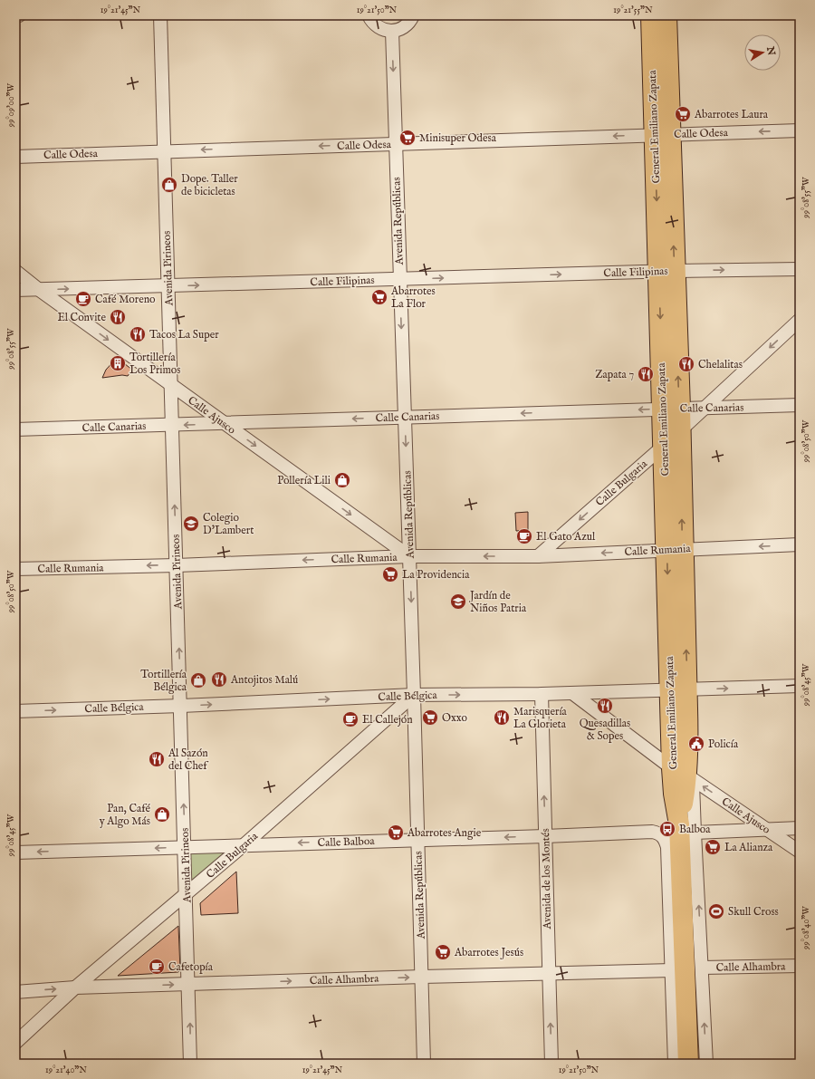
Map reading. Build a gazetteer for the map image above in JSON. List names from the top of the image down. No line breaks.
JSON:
{"streets":{"main road":["General Emiliano Zapata"],"street":["Calle Odesa","Avenida Repúblicas","Avenida Pirineos","Calle Filipinas","Calle Canarias","Calle Ajusco","Calle Bulgaria","Calle Rumania","Calle Bélgica","Calle Balboa","Avenida de los Montés","Calle Alhambra"]},"crossings":[["General Emiliano Zapata","Calle Odesa"],["General Emiliano Zapata","Calle Filipinas"],["General Emiliano Zapata","Calle Canarias"],["General Emiliano Zapata","Calle Ajusco"],["General Emiliano Zapata","Calle Bulgaria"],["General Emiliano Zapata","Calle Rumania"],["General Emiliano Zapata","Calle Bélgica"],["General Emiliano Zapata","Calle Alhambra"],["Calle Odesa","Avenida Repúblicas"],["Calle Odesa","Avenida Pirineos"],["Avenida Repúblicas","Calle Filipinas"],["Avenida Repúblicas","Calle Canarias"],["Avenida Repúblicas","Calle Ajusco"],["Avenida Repúblicas","Calle Bulgaria"],["Avenida Repúblicas","Calle Rumania"],["Avenida Repúblicas","Calle Bélgica"],["Avenida Repúblicas","Calle Balboa"],["Avenida Repúblicas","Calle Alhambra"],["Avenida Pirineos","Calle Filipinas"],["Avenida Pirineos","Calle Canarias"],["Avenida Pirineos","Calle Ajusco"],["Avenida Pirineos","Calle Bulgaria"],["Avenida Pirineos","Calle Rumania"],["Avenida Pirineos","Calle Bélgica"],["Avenida Pirineos","Calle Balboa"],["Avenida Pirineos","Calle Alhambra"],["Calle Filipinas","Calle Ajusco"],["Calle Canarias","Calle Ajusco"],["Calle Canarias","Calle Bulgaria"],["Calle Ajusco","Calle Rumania"],["Calle Bulgaria","Calle Rumania"],["Calle Bulgaria","Calle Bélgica"],["Calle Bulgaria","Calle Balboa"],["Calle Bulgaria","Calle Alhambra"],["Calle Bélgica","Avenida de los Montés"],["Calle Balboa","Avenida de los Montés"],["Calle Balboa","Calle Alhambra"],["Avenida de los Montés","Calle Alhambra"]],"one_way":["Calle Odesa","Avenida Repúblicas","Avenida Pirineos","Calle Filipinas","Calle Canarias","Calle Rumania","Calle Bélgica","Calle Balboa","Avenida de los Montés","Calle Alhambra"],"places":{"supermarket":["Abarrotes Laura","Minisuper Odesa","Abarrotes La Flor","La Providencia","Oxxo","Abarrotes Angie","La Alianza","Abarrotes Jesús"],"shop":["Dope. Taller de bicicletas","Pollería Lili","Tortillería Bélgica","Pan, Café y Algo Más"],"cafe":["Café Moreno","El Gato Azul","El Callejón","Cafetopía"],"restaurant":["El Convite","Tacos La Super","Chelalitas","Zapata 7","Antojitos Malú","Quesadillas & Sopes","Marisquería La Glorieta","Al Sazón del Chef"],"building":["Tortillería Los Primos"],"school or university":["Colegio D'Lambert","Jardín de Niños Patria"],"public building":["Policía"],"bus stop":["Balboa"],"sports":["Skull Cross"]},"north":"right","coordinates":["19°21'45\"N","19°21'50\"N","19°21'55\"N","99°09'00\"W","99°08'55\"W","99°08'50\"W","99°08'45\"W","99°08'40\"W","19°21'40\"N"]}
